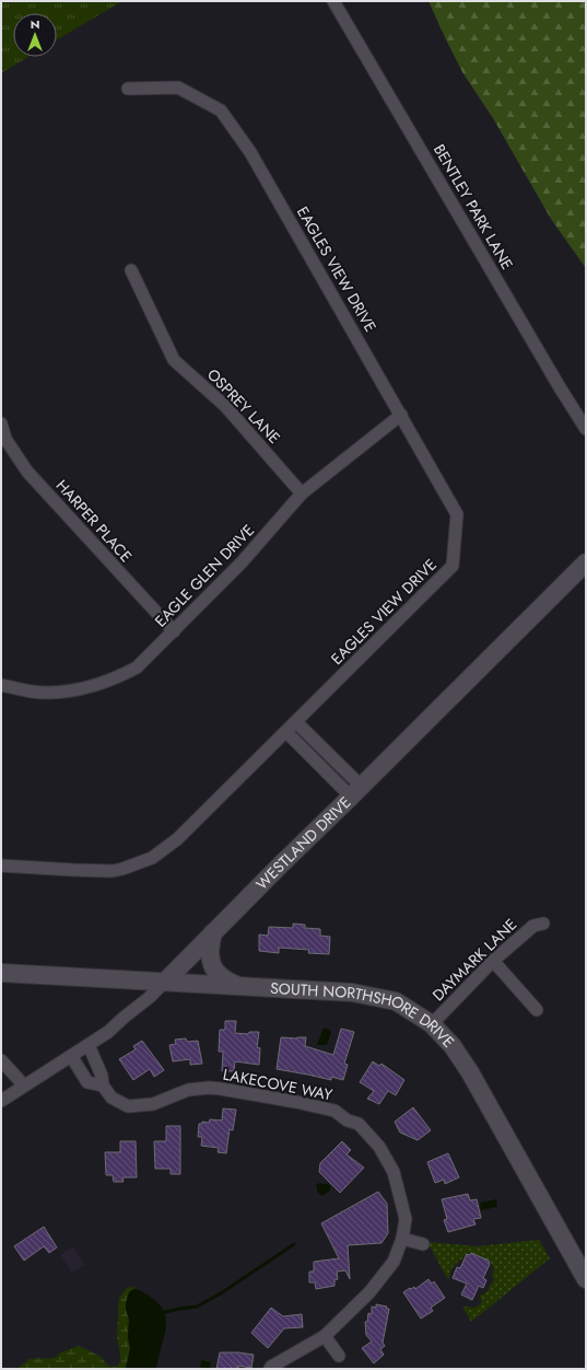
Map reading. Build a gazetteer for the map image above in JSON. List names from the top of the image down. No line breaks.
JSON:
{"streets":{"main road":["WESTLAND DRIVE","SOUTH NORTHSHORE DRIVE"],"street":["BENTLEY PARK LANE","EAGLES VIEW DRIVE","OSPREY LANE","HARPER PLACE","EAGLE GLEN DRIVE","DAYMARK LANE","LAKECOVE WAY"]},"crossings":[["EAGLES VIEW DRIVE","EAGLE GLEN DRIVE"],["OSPREY LANE","EAGLE GLEN DRIVE"],["HARPER PLACE","EAGLE GLEN DRIVE"],["WESTLAND DRIVE","SOUTH NORTHSHORE DRIVE"],["WESTLAND DRIVE","LAKECOVE WAY"],["DAYMARK LANE","SOUTH NORTHSHORE DRIVE"]],"north":"top"}
